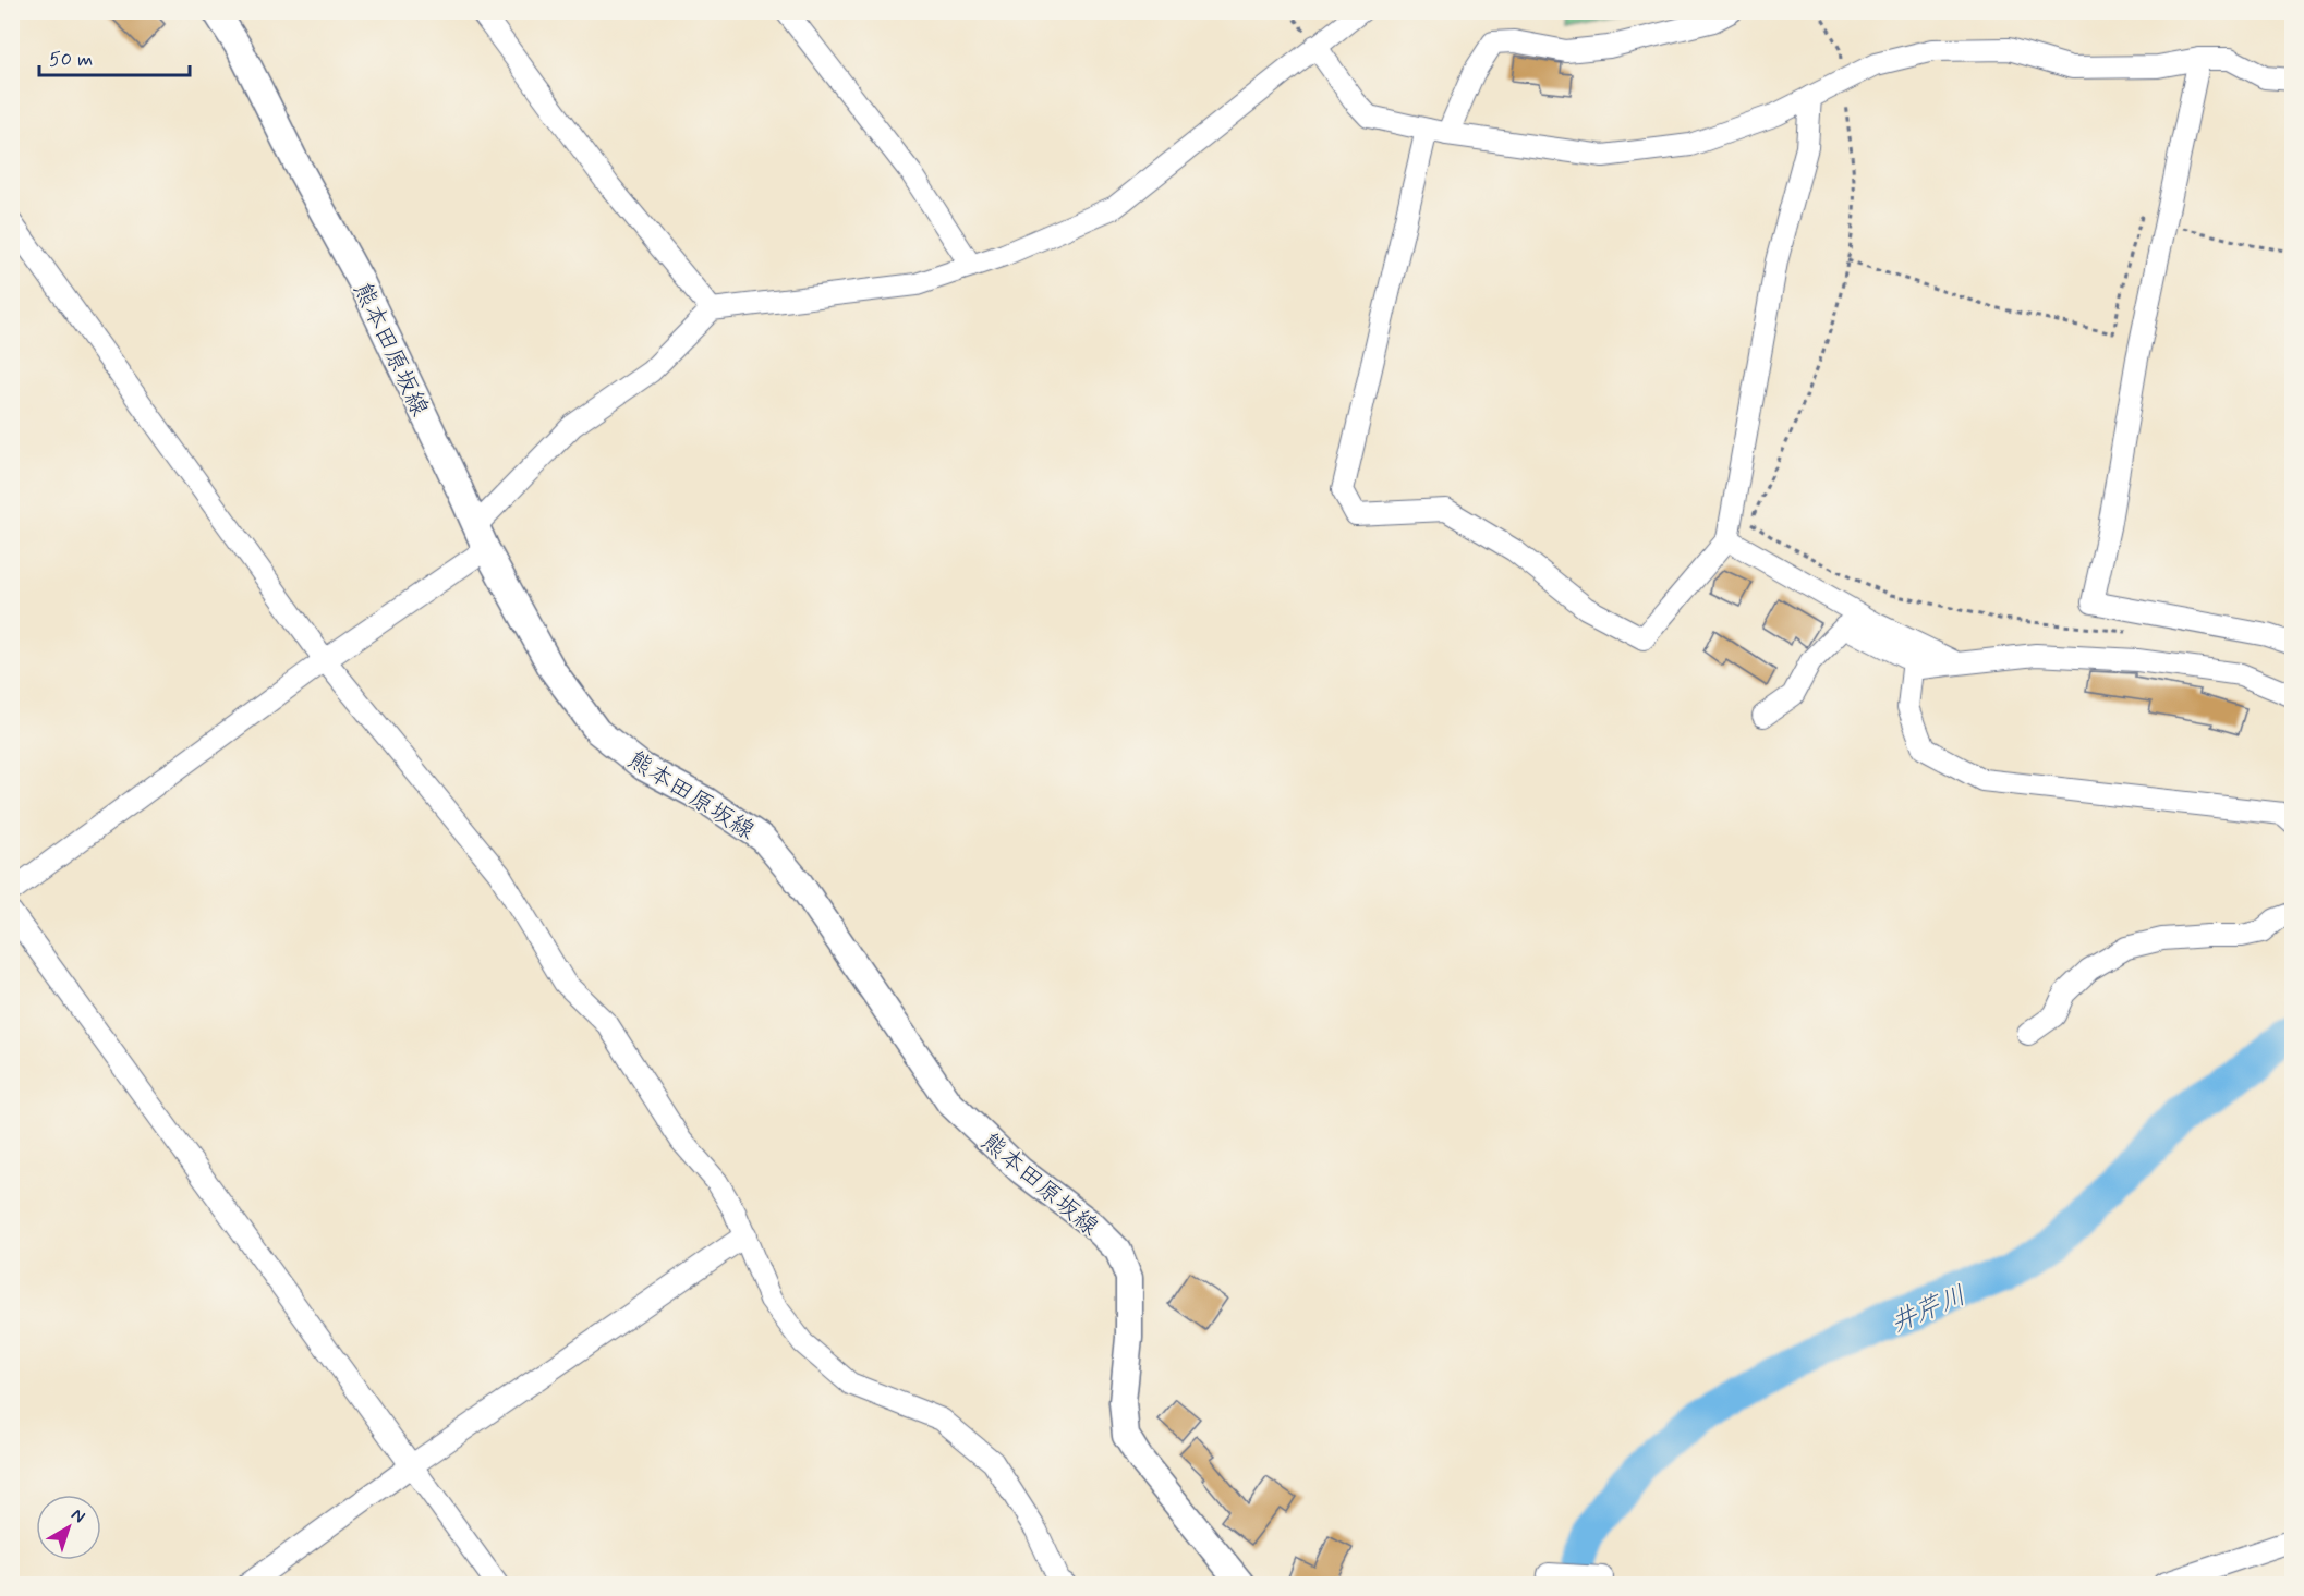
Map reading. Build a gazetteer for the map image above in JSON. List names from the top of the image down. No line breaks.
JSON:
{"streets":{"main road":["熊本田原坂線"]},"water":["井芹川"],"scale_bar":"50 m","north":"top right"}
